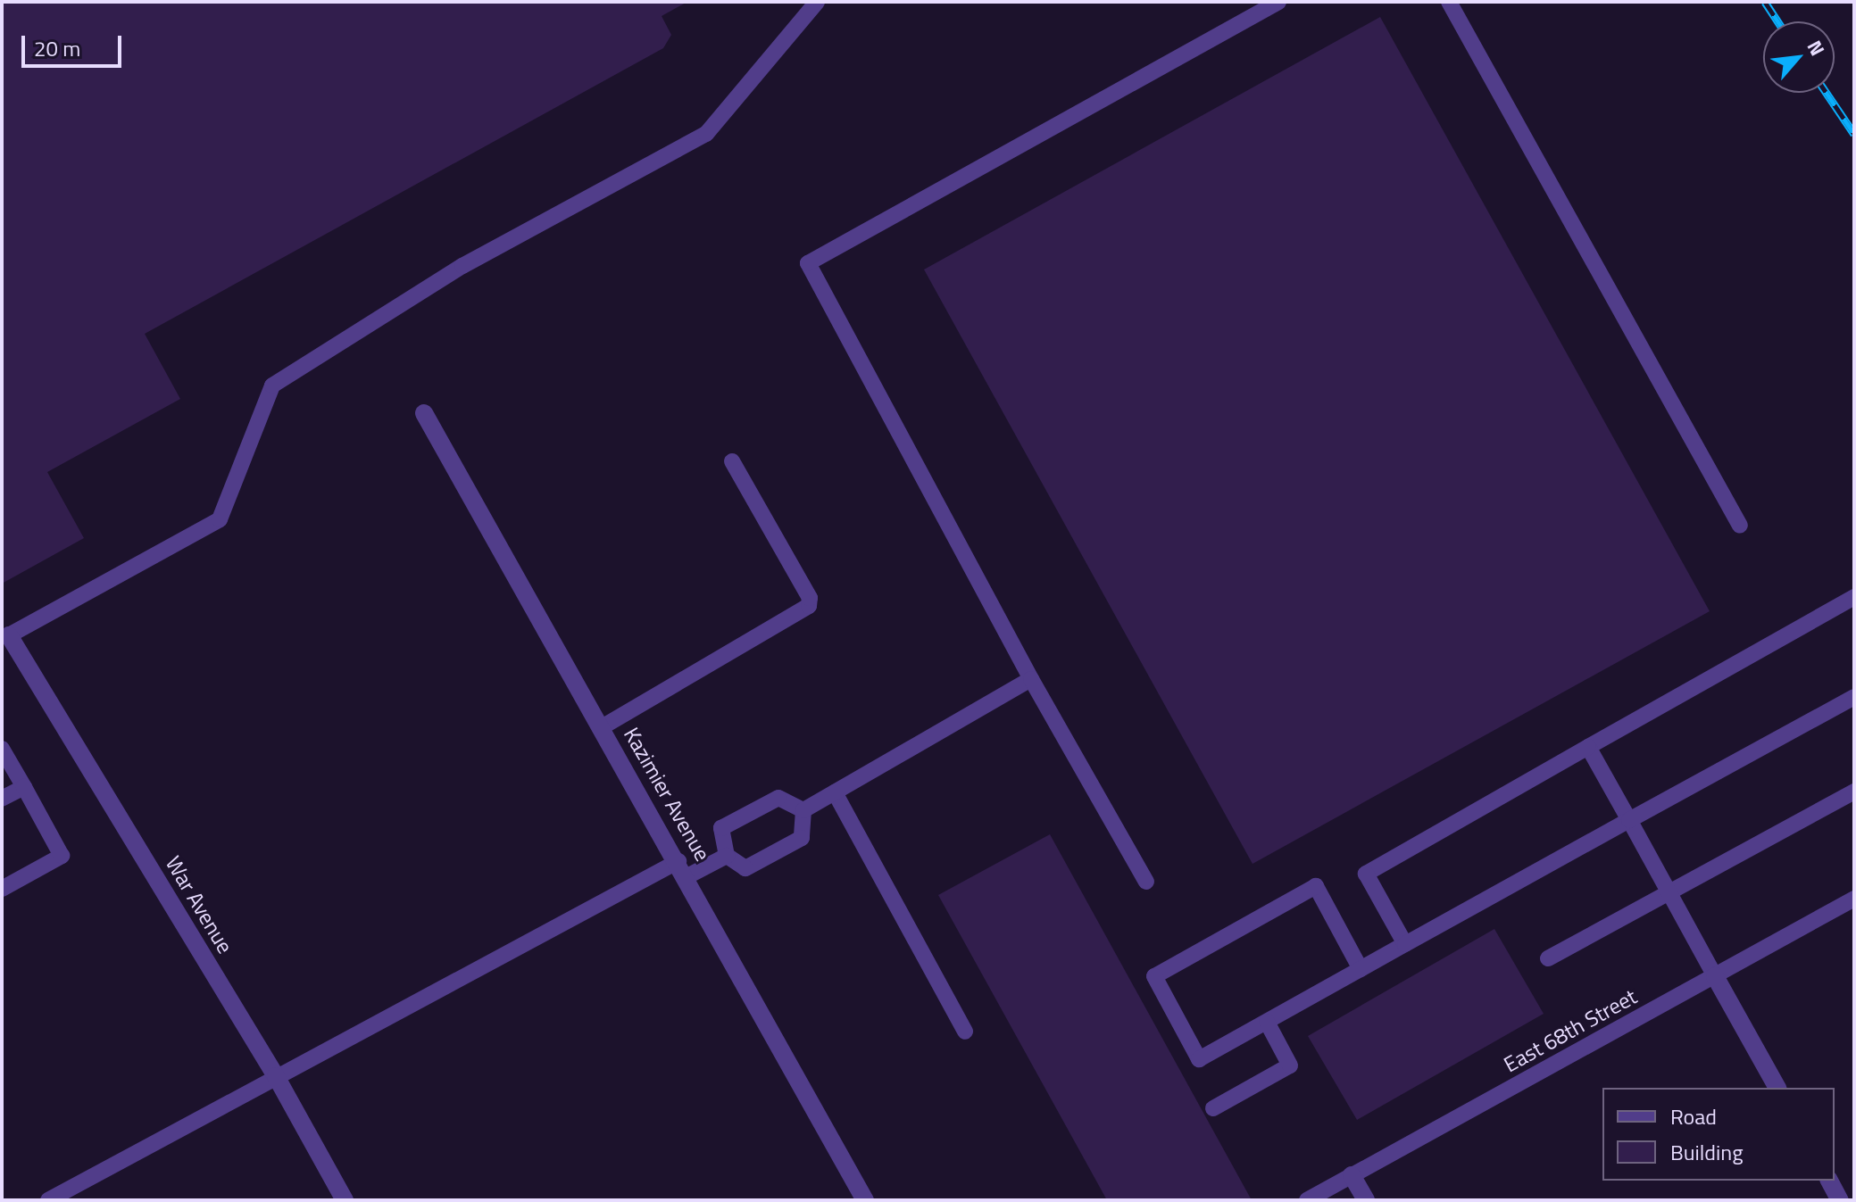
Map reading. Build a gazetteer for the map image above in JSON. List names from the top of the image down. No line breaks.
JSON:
{"streets":{"street":["Kazimier Avenue","War Avenue"],"lane":["East 68th Street"]},"legend":["Road","Building"],"scale_bar":"20 m","north":"top right"}
